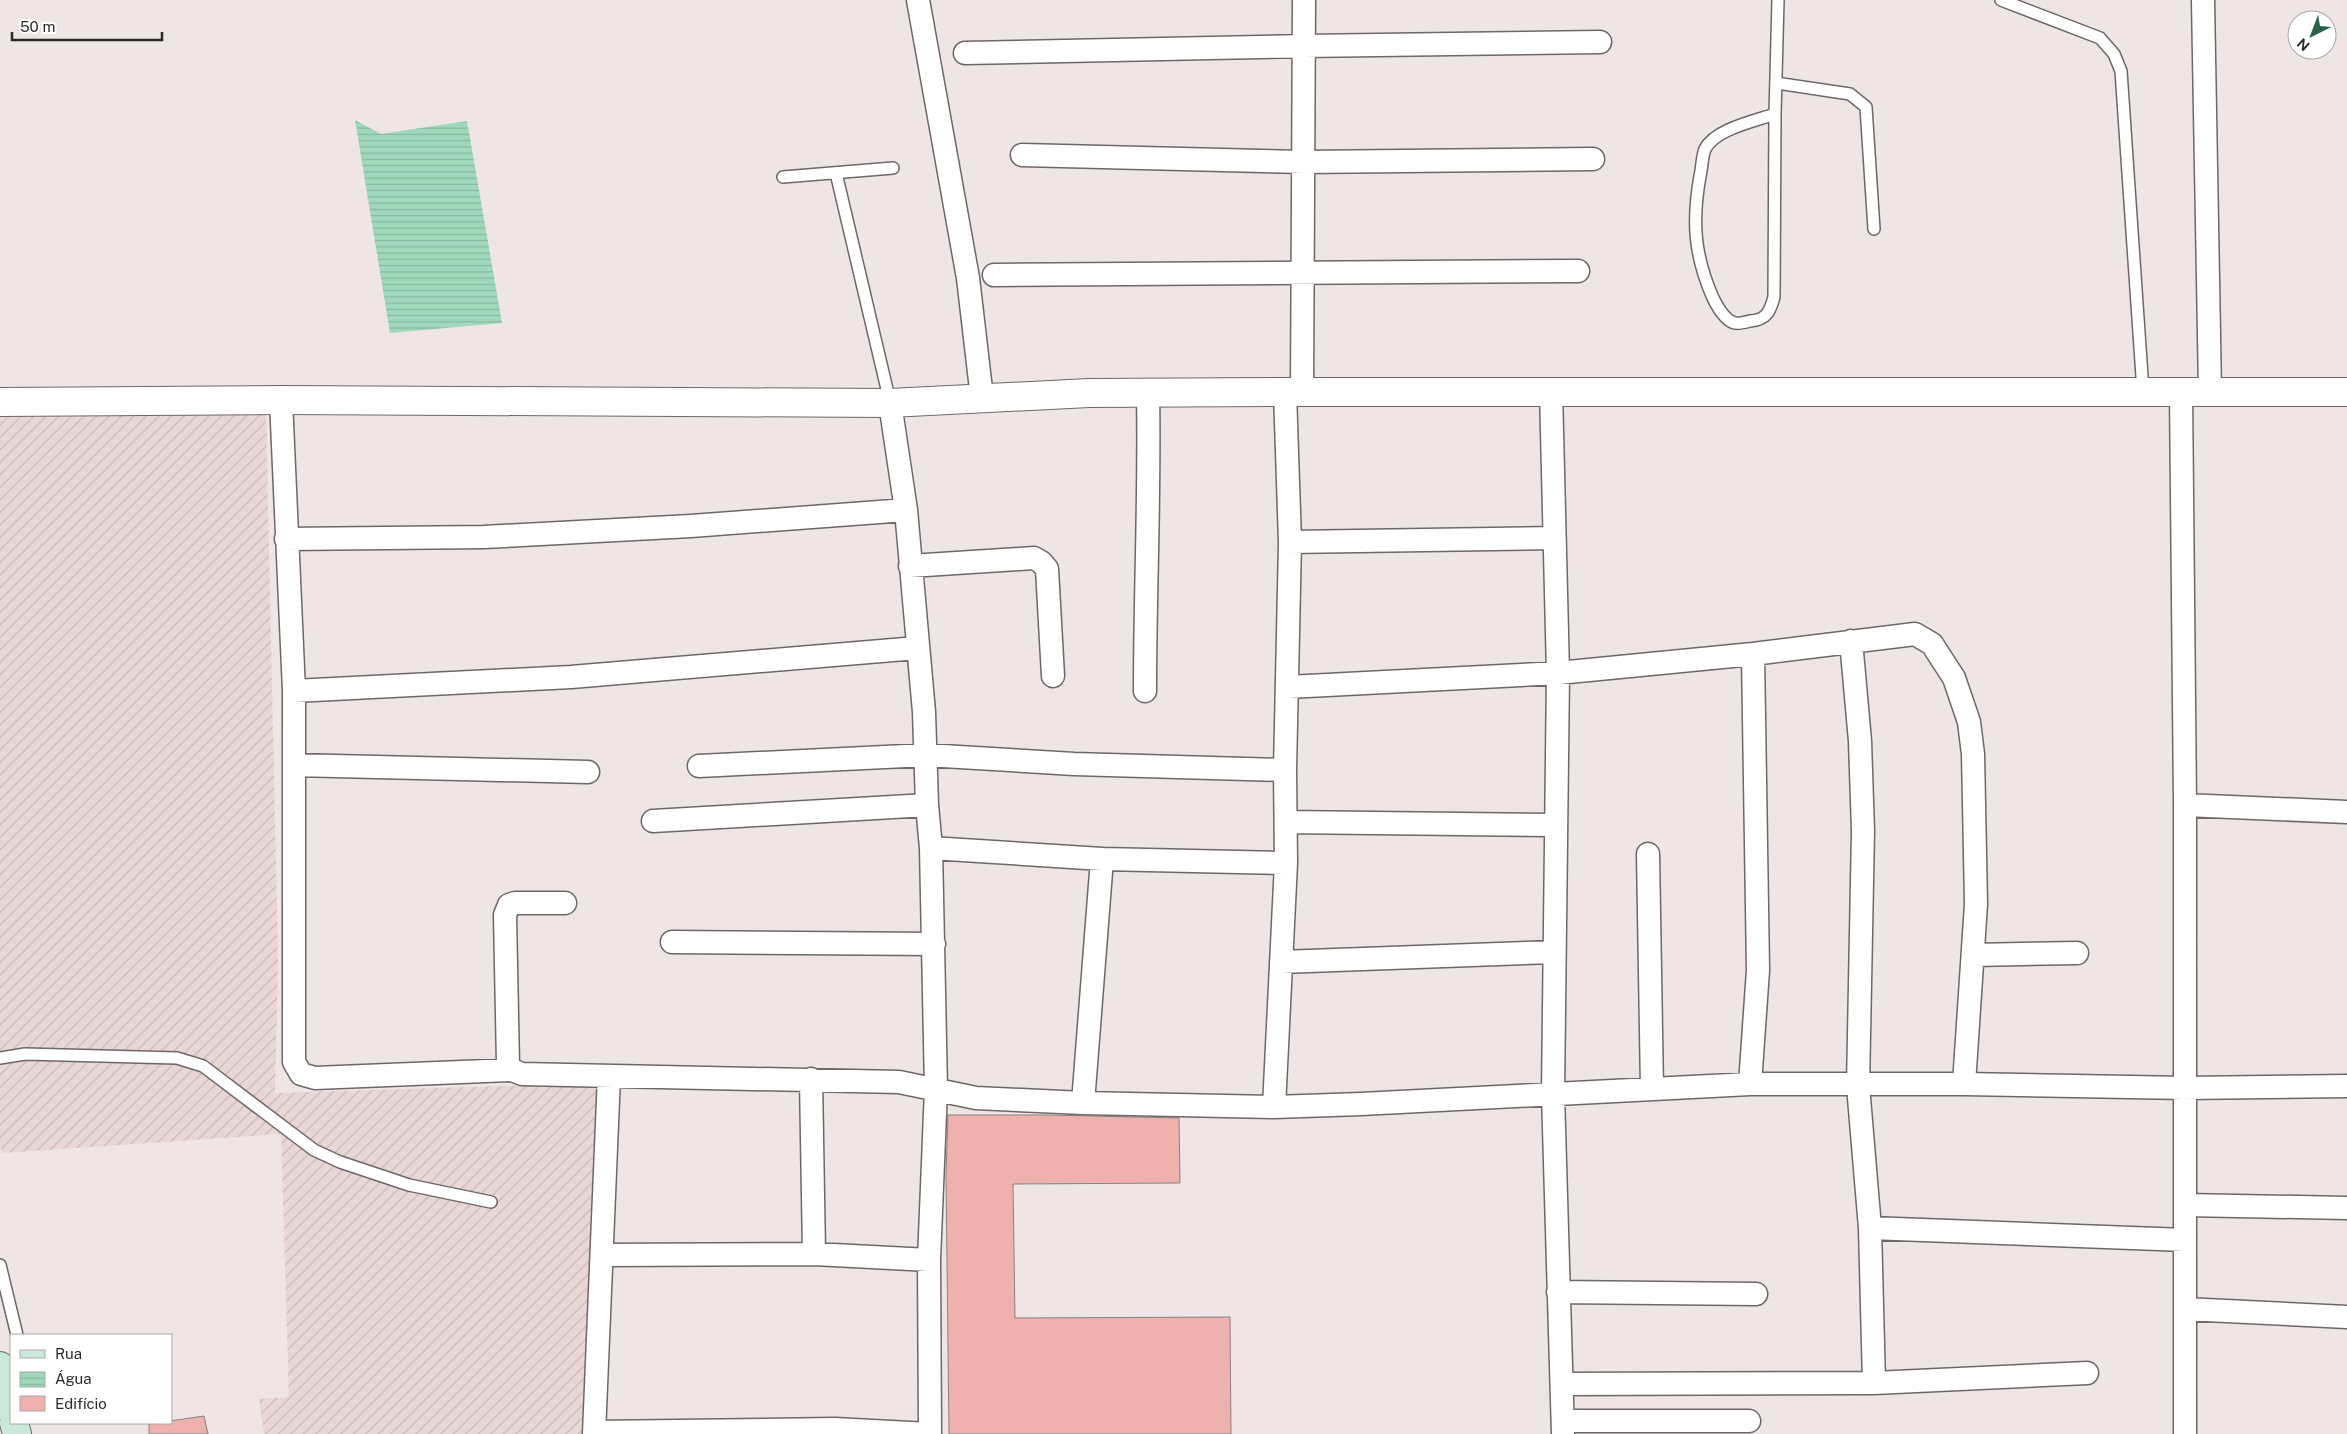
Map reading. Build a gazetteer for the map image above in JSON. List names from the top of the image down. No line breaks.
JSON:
{"legend":["Rua","Água","Edifício"],"scale_bar":"50 m","north":"bottom left"}
